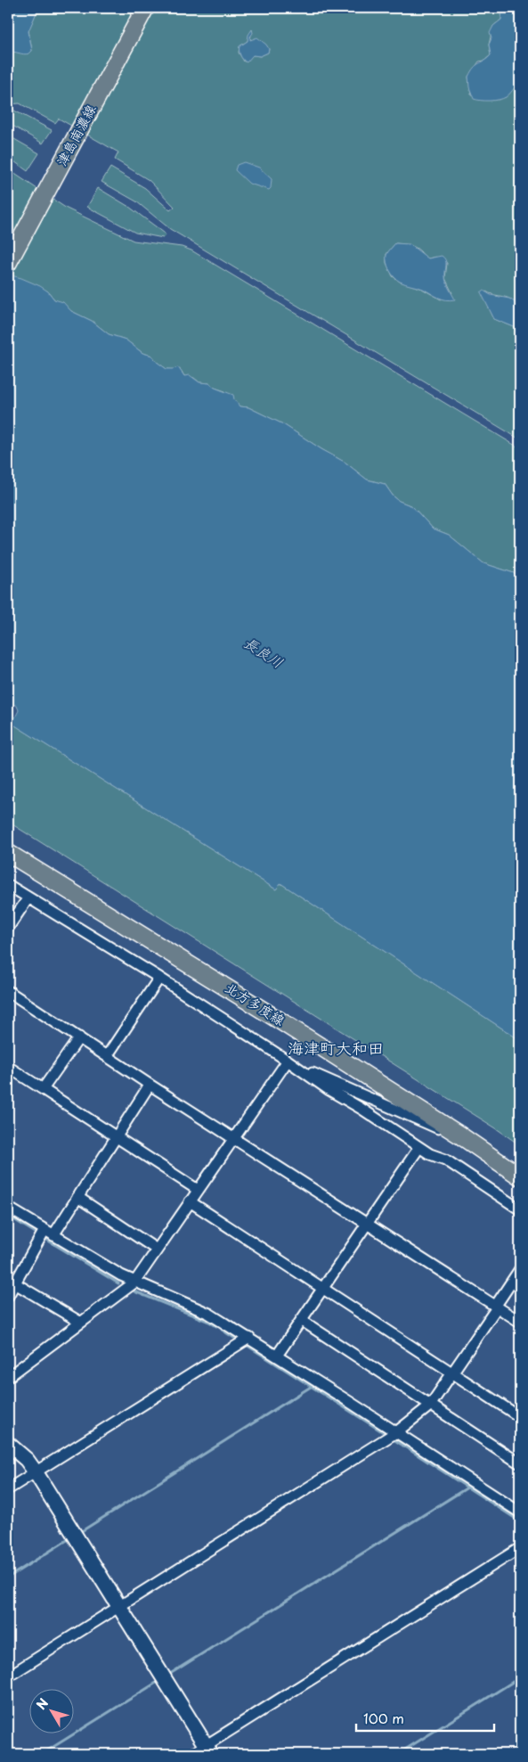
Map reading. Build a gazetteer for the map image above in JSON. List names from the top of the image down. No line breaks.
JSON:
{"streets":{"main road":["津島南濃線","北方多度線"]},"districts":["海津町大和田"],"water":["長良川"],"scale_bar":"100 m","north":"top left"}
